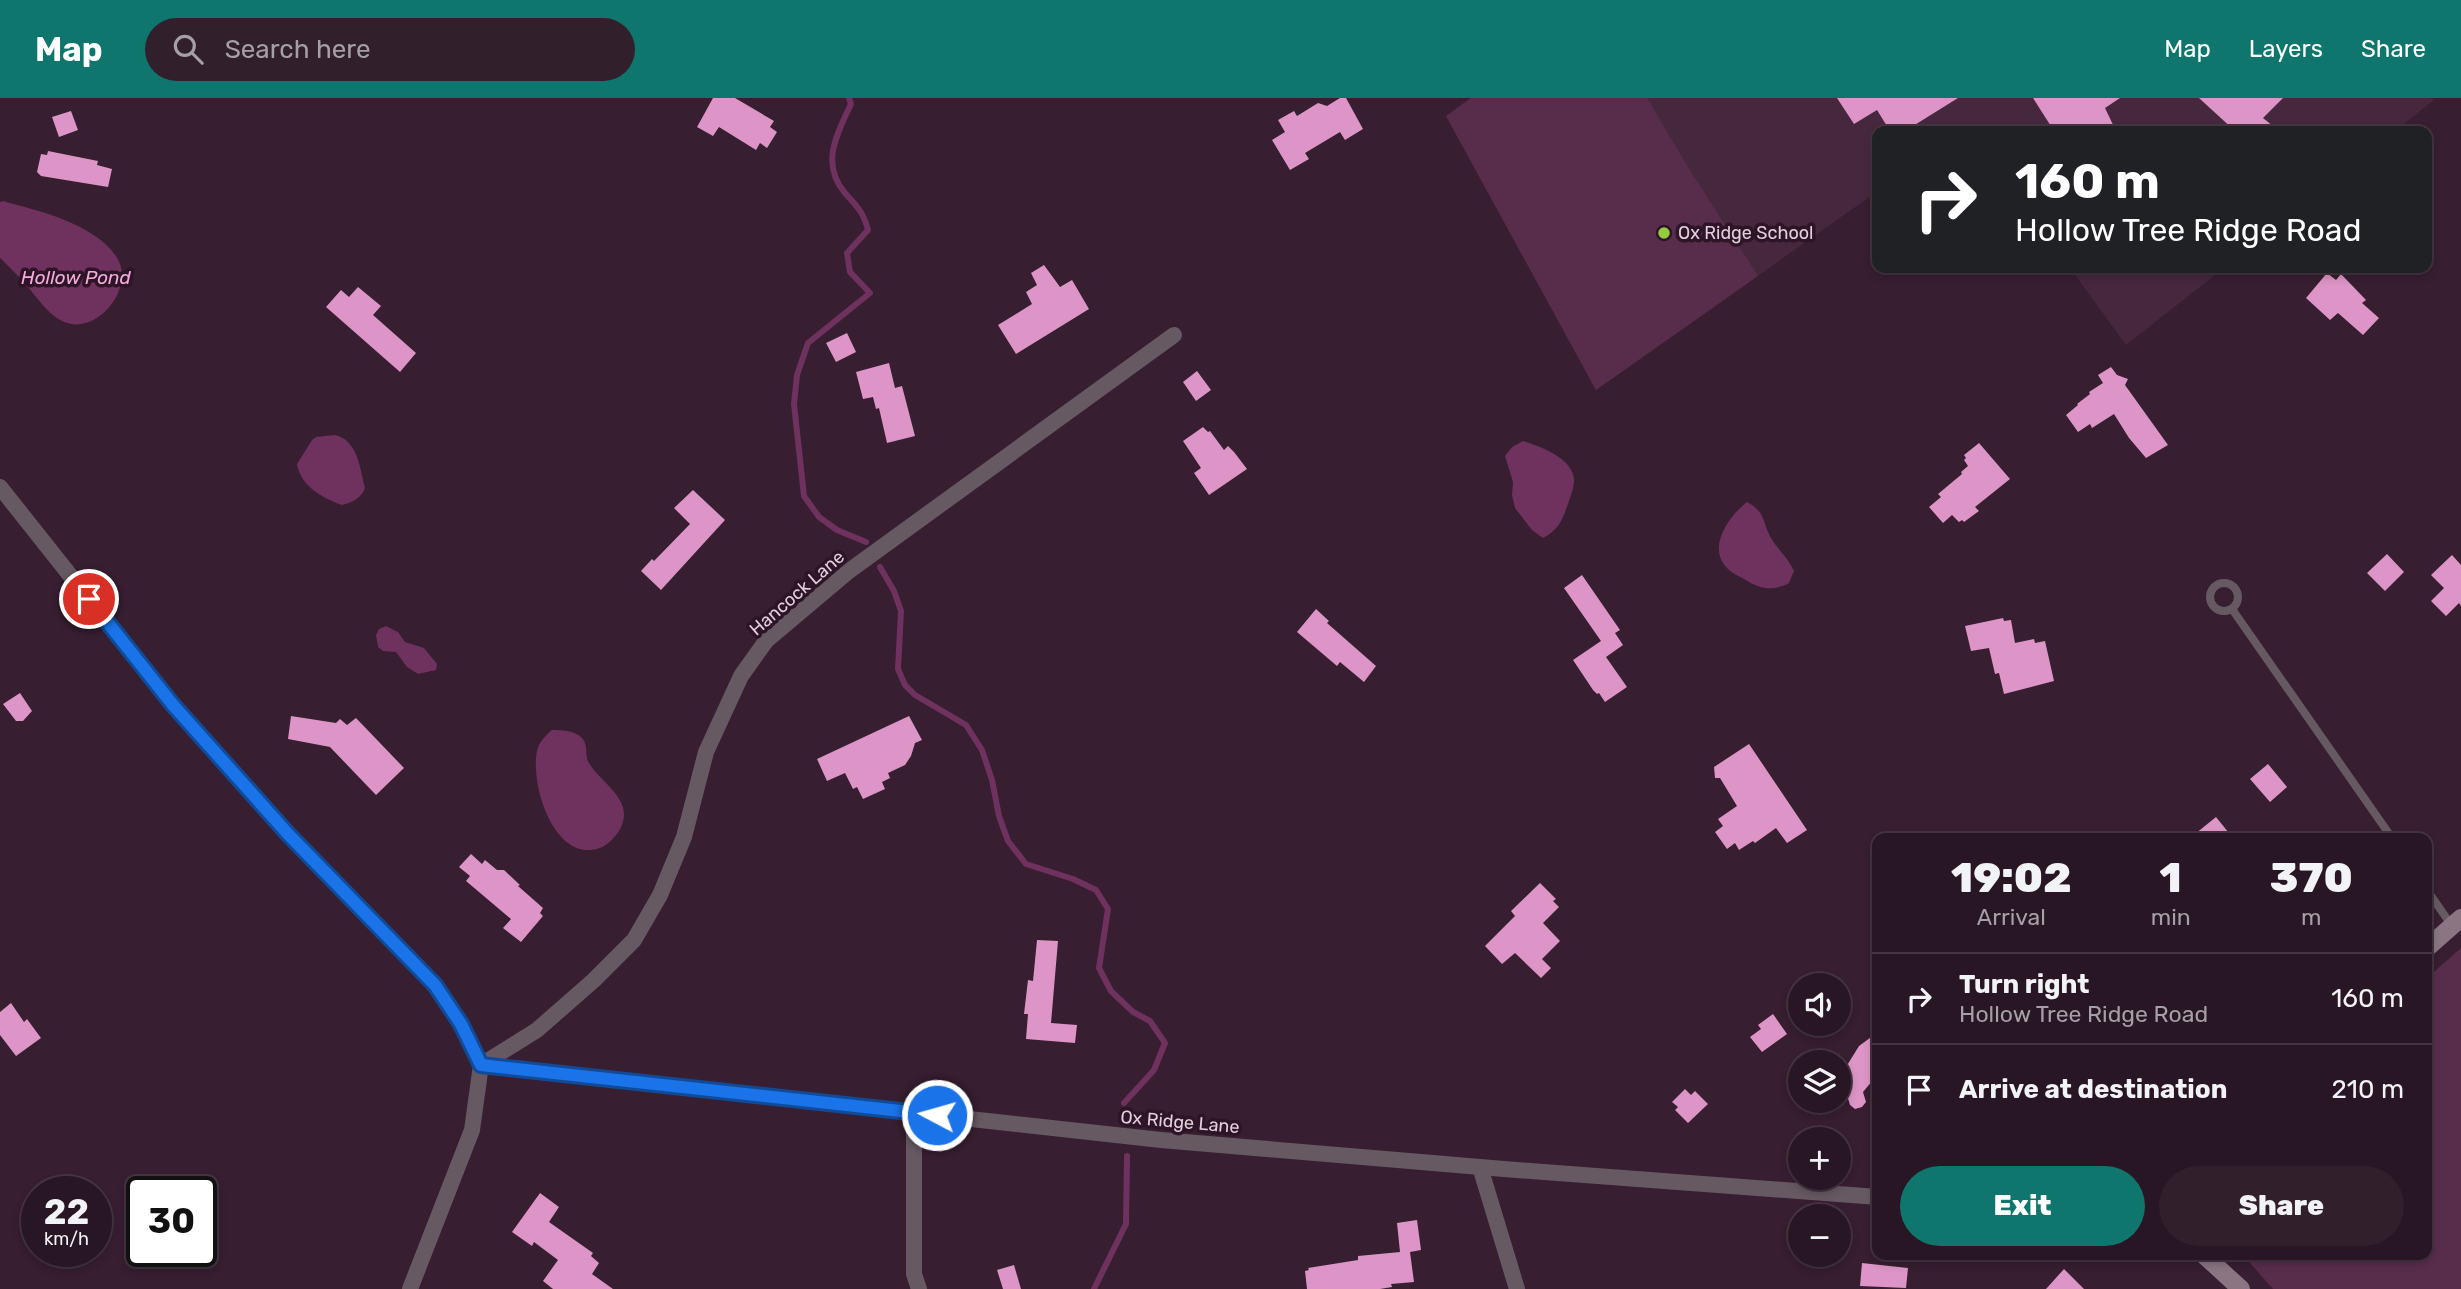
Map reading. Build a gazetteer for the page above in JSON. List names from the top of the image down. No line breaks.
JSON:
{"streets":{"street":["Hancock Lane","Ox Ridge Lane"]},"crossings":[["Hancock Lane","Ox Ridge Lane"]],"water":["Hollow Pond"],"places":["Ox Ridge School"],"page":{"header":"Map","search":"Search here","nav":["Map","Layers","Share"],"turn":["160 m","Hollow Tree Ridge Road"],"eta":["19:02","Arrival","1","min","370","m"],"list":[{"name":"Turn right","note":"Hollow Tree Ridge Road","value":"160 m"},{"name":"Arrive at destination","value":"210 m"}],"map_buttons":["+","−"],"buttons":["Exit","Share"],"speed":"22 km/h","limit":"30"}}
